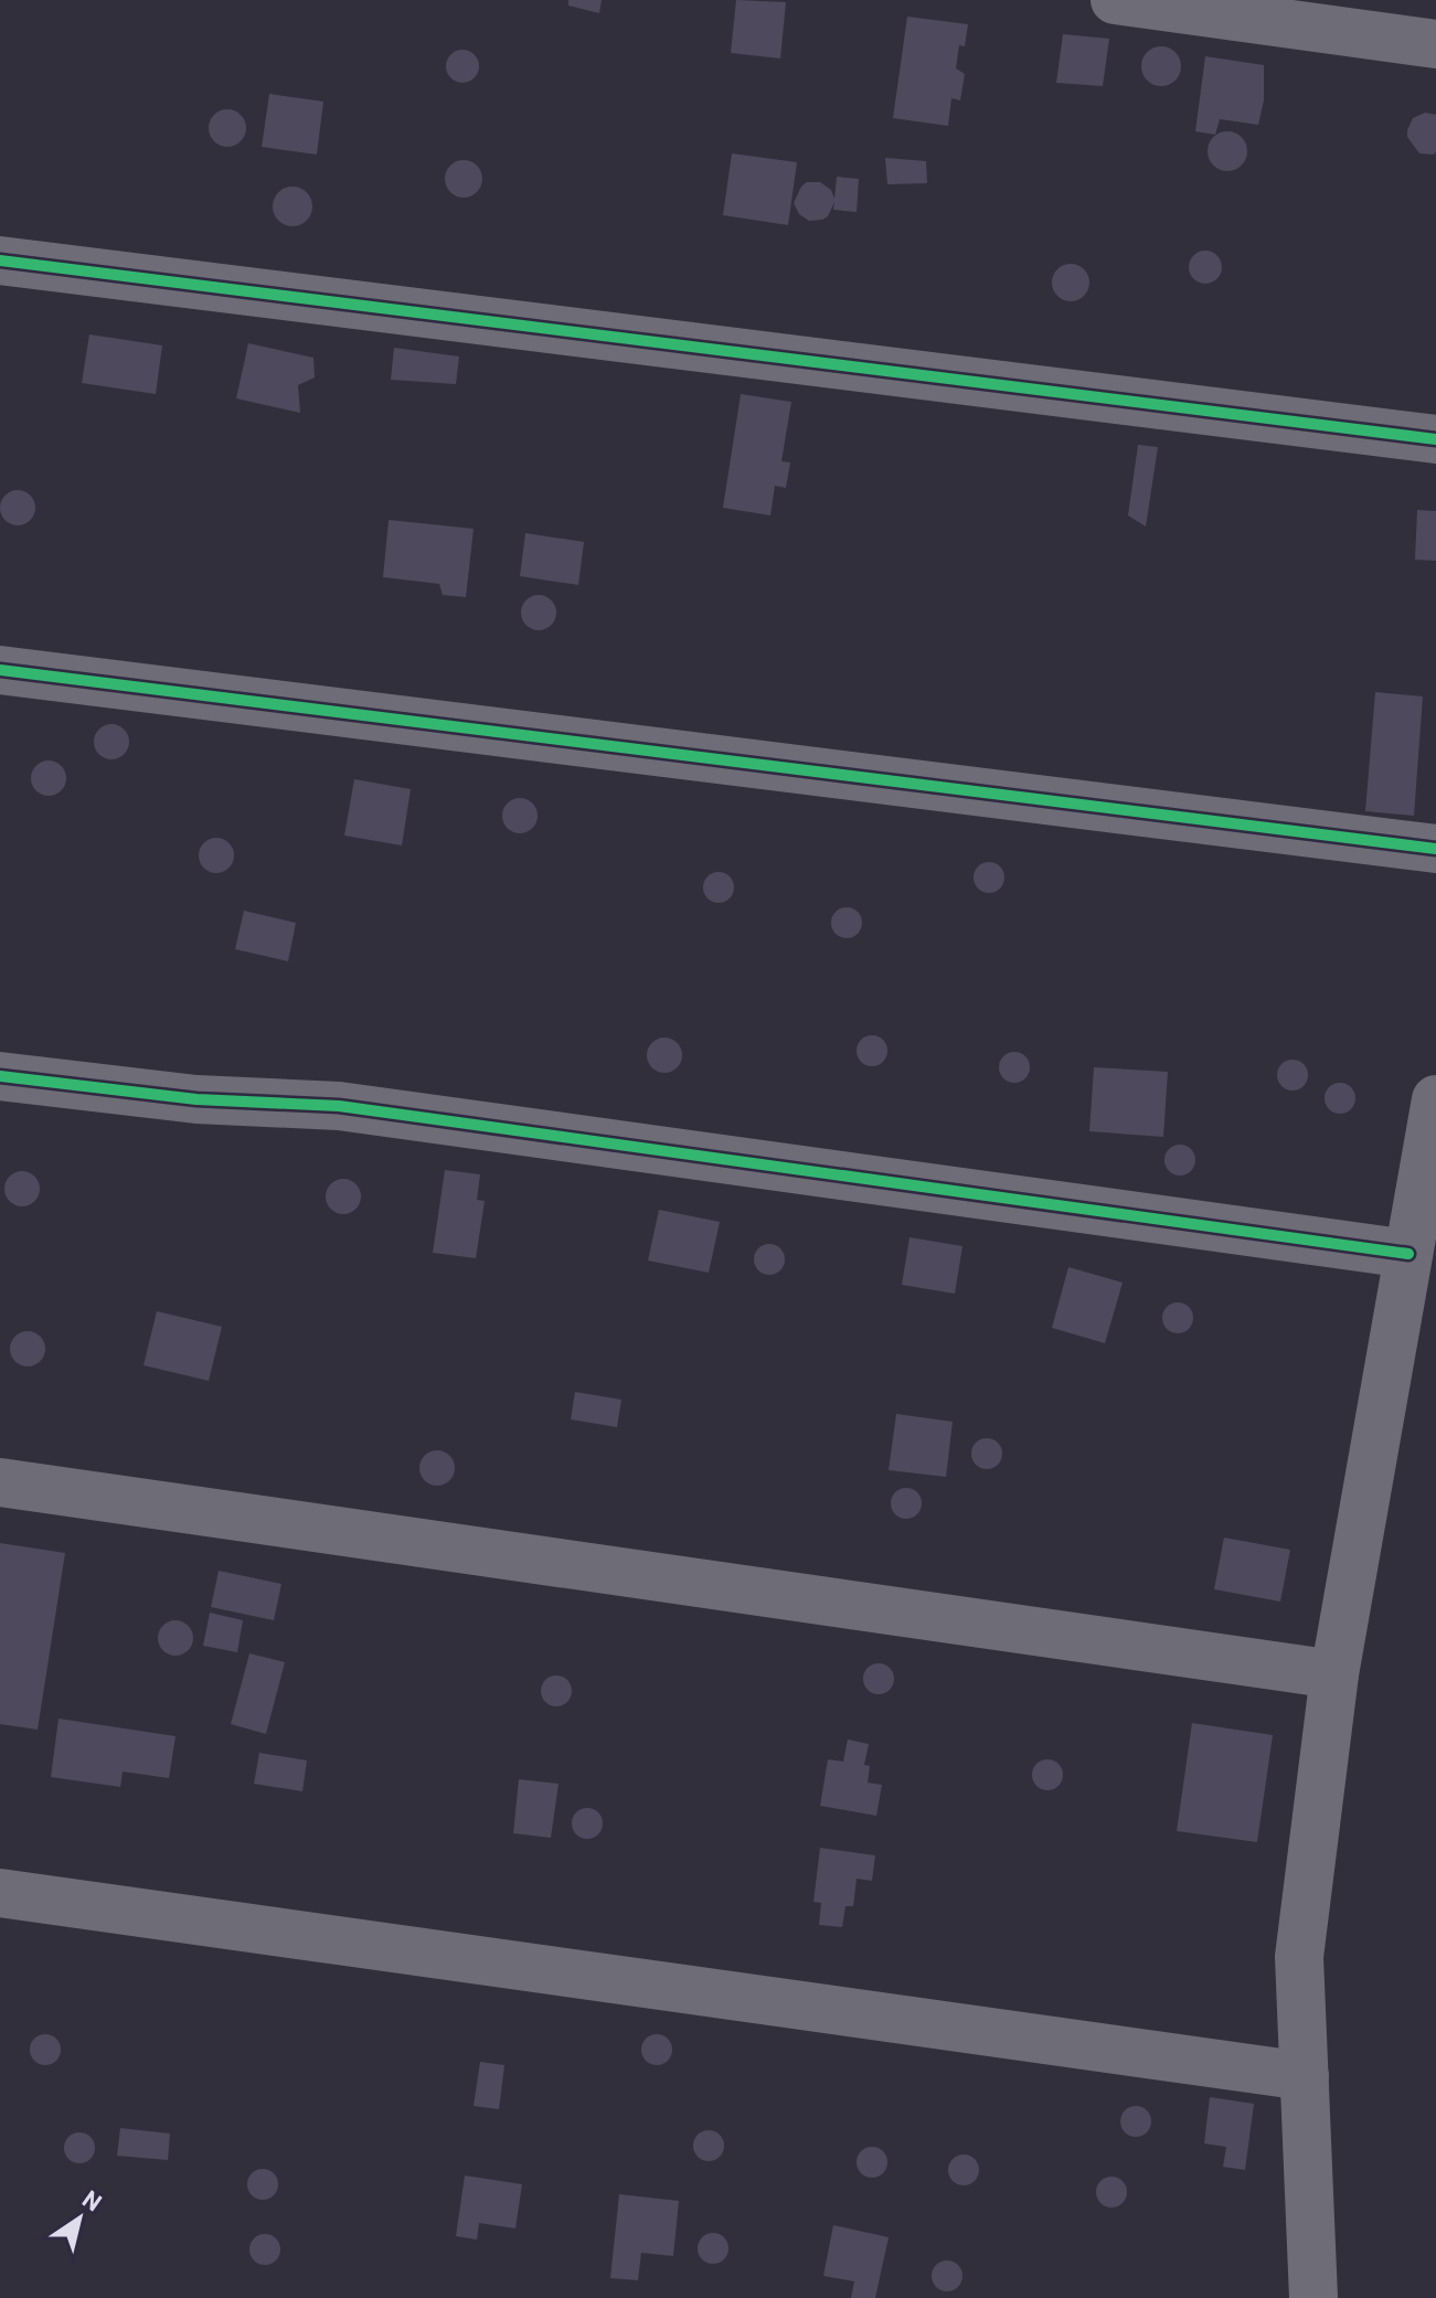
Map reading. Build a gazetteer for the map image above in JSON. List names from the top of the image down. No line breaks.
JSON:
{"north":"top right"}
